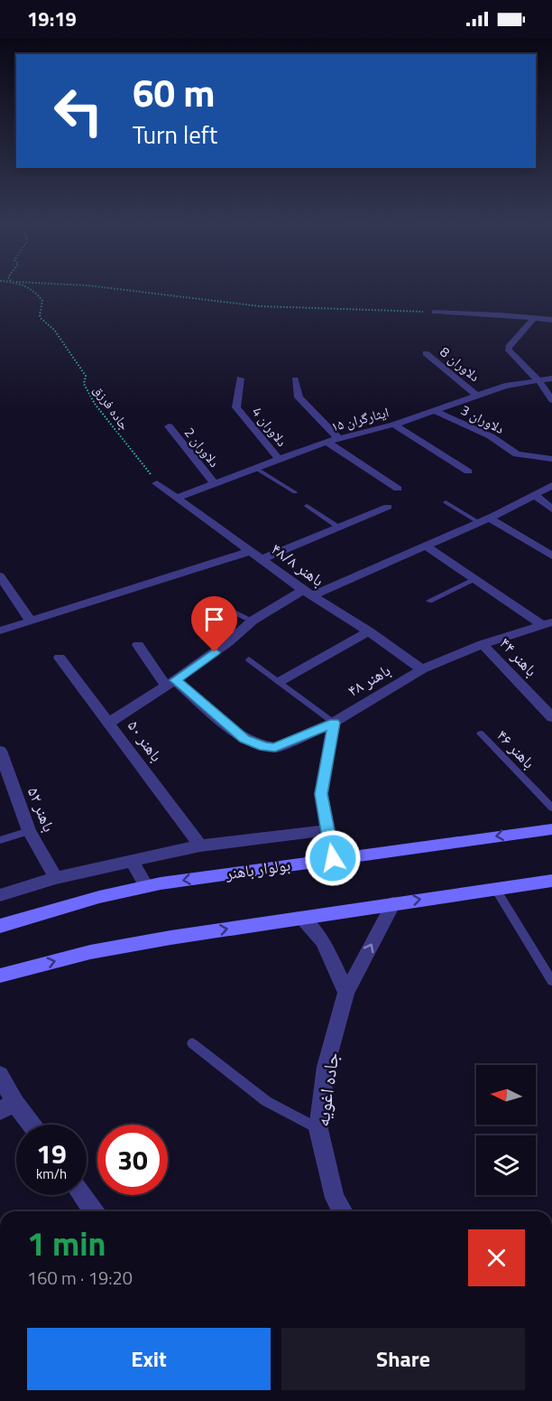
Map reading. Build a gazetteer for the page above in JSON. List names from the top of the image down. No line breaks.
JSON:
{"streets":{"main road":["بولوار باهنر"],"street":["دلاوران 8","ایثارگران ۱۵","دلاوران 3","دلاوران 4","دلاوران 2","باهنر ۴۸/۸","باهنر ۴۴","باهنر ۴۸","باهنر ۵۰","باهنر ۵۲","جاده اغویه"],"lane":["باهنر ۴۶"],"path":["جاده فرزق"]},"crossings":[["دلاوران 8","ایثارگران ۱۵"],["جاده فرزق","باهنر ۴۸/۸"],["ایثارگران ۱۵","دلاوران 3"],["ایثارگران ۱۵","دلاوران 4"],["ایثارگران ۱۵","دلاوران 2"],["ایثارگران ۱۵","باهنر ۴۸/۸"],["باهنر ۴۸/۸","باهنر ۴۸"],["باهنر ۴۴","باهنر ۴۸"]],"north":"left","page":{"status":"19:19","turn":["60 m","Turn left"],"speed":"19 km/h","limit":"30","heading":["1 min","160 m · 19:20"],"buttons":["Exit","Share"]}}
